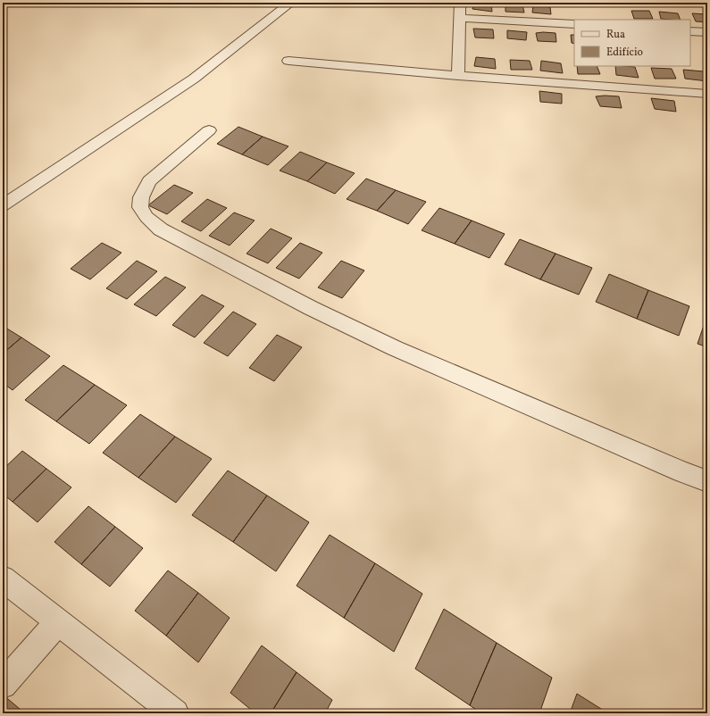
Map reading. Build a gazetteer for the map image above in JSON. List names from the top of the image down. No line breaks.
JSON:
{"legend":["Rua","Edifício"]}
